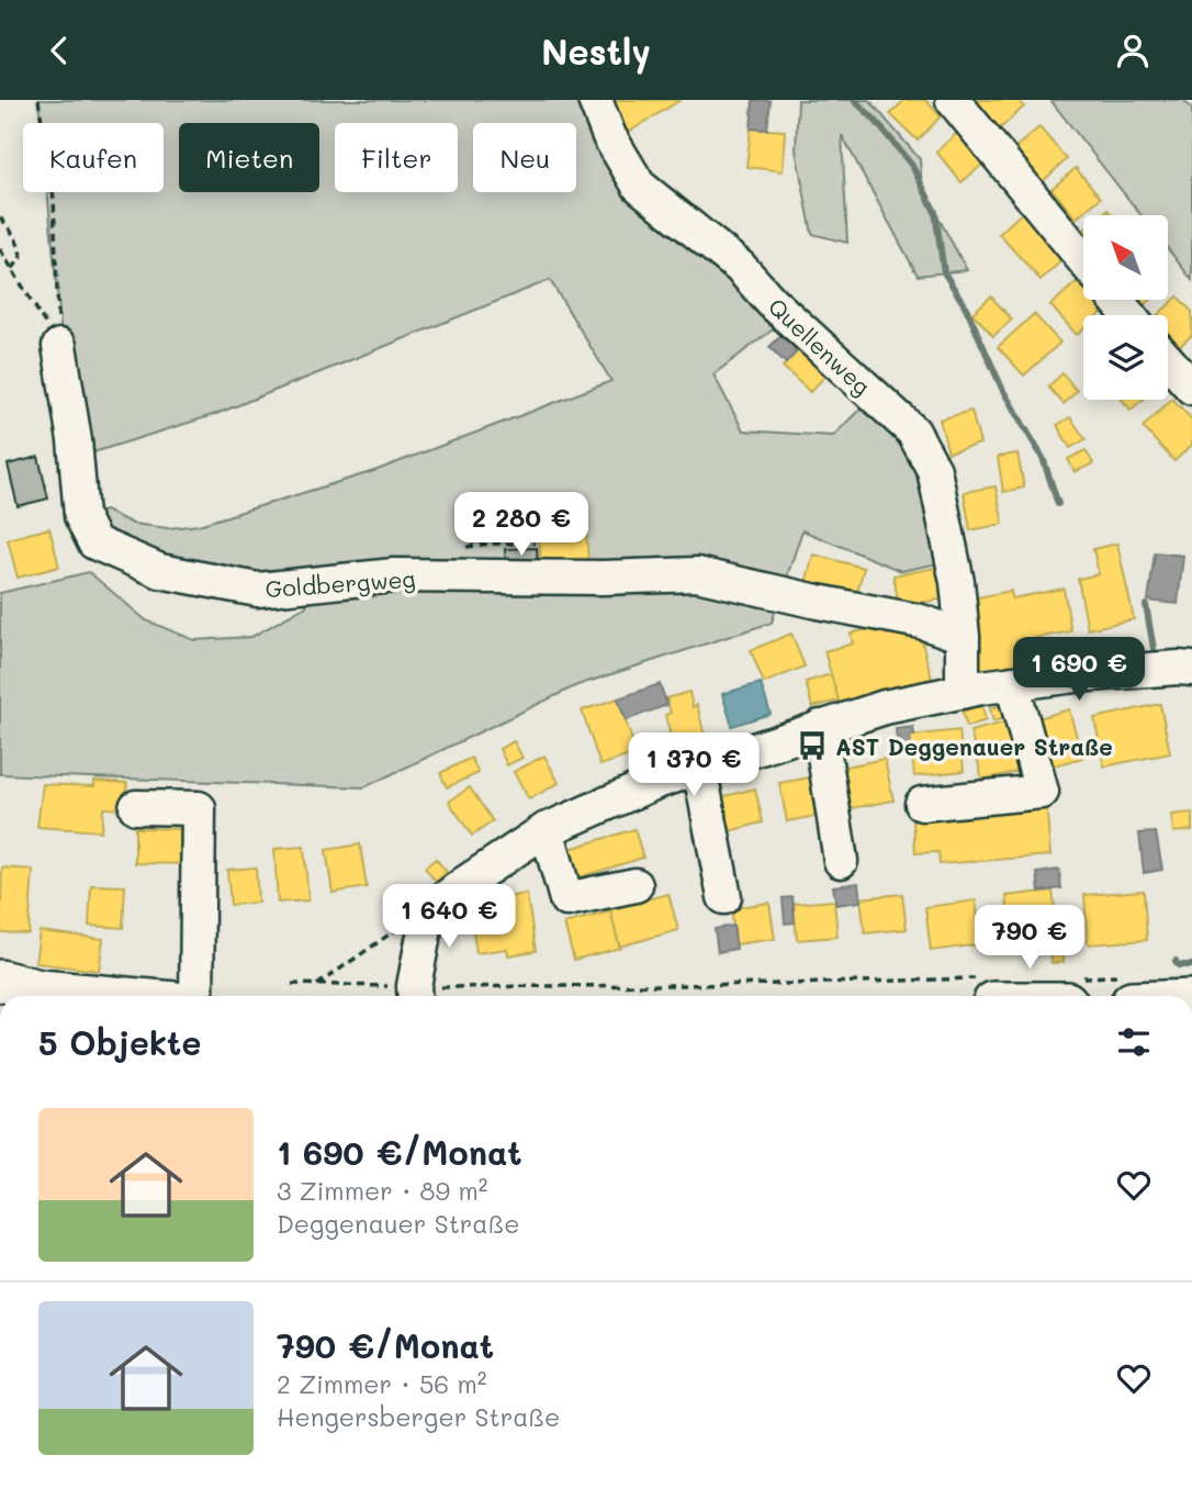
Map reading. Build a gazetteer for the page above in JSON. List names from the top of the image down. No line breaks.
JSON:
{"streets":{"street":["Quellenweg","Goldbergweg"]},"crossings":[["Quellenweg","Goldbergweg"]],"places":{"bus stop":["AST Deggenauer Straße"]},"north":"top left","page":{"header":"Nestly","chip":["Kaufen","Mieten","Filter","Neu"],"price":["2 280 €","1 690 €","1 370 €","1 640 €","790 €"],"heading":"5 Objekte","list":[{"name":"1 690 €/Monat","note":"3 Zimmer · 89 m² · Deggenauer Straße"},{"name":"790 €/Monat","note":"2 Zimmer · 56 m² · Hengersberger Straße"}]}}
